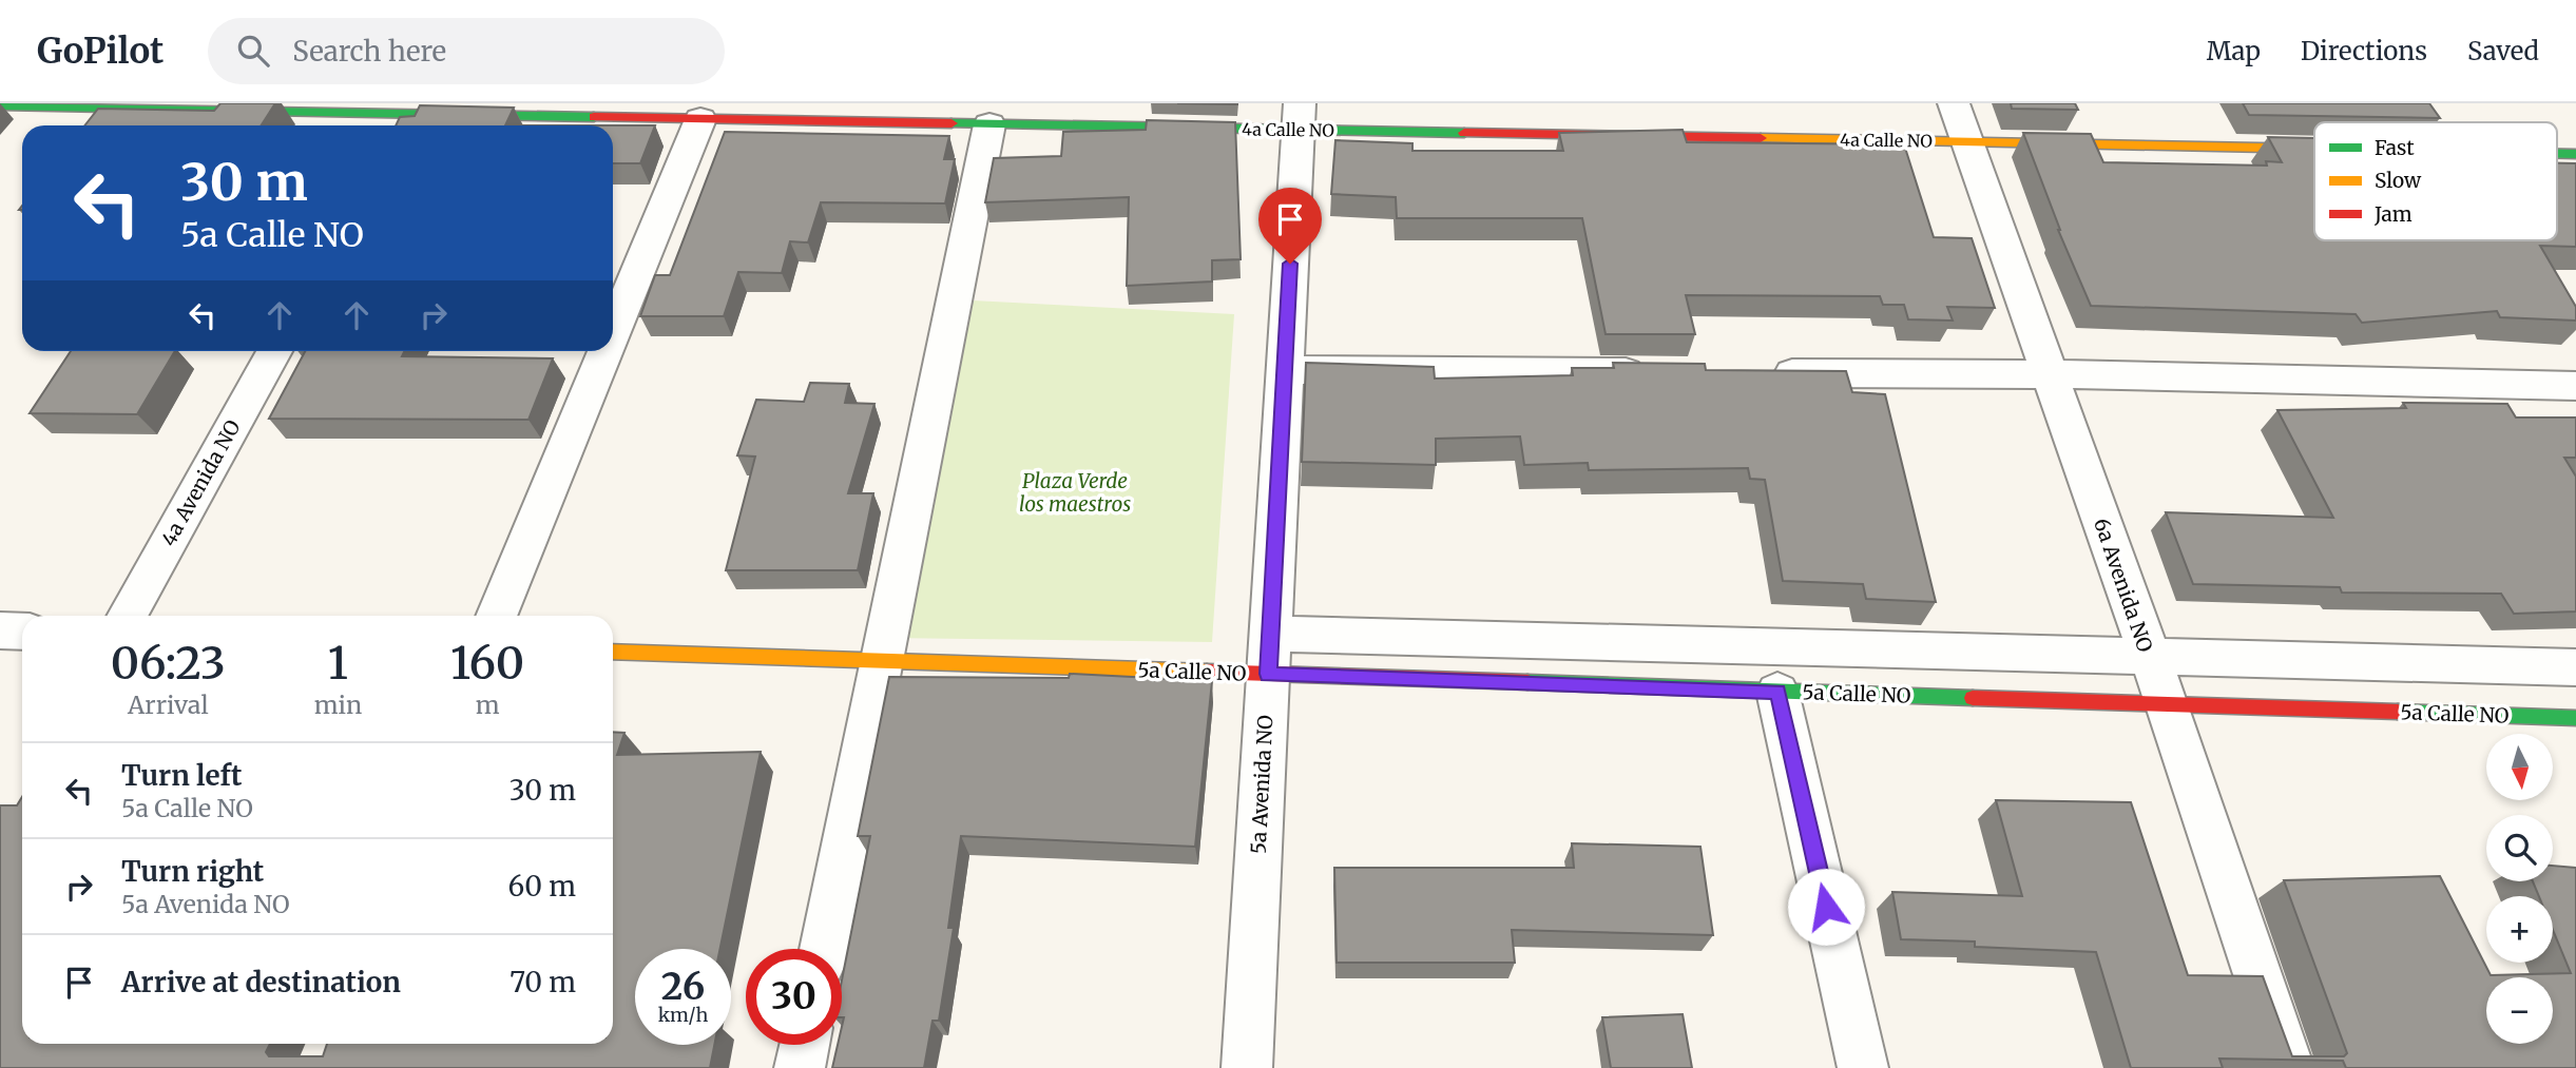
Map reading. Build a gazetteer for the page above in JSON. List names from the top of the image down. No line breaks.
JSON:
{"streets":{"street":["4a Calle NO","4a Avenida NO","6a Avenida NO","5a Calle NO","5a Avenida NO"]},"crossings":[["4a Calle NO","6a Avenida NO"],["4a Calle NO","5a Avenida NO"],["6a Avenida NO","5a Calle NO"],["5a Calle NO","5a Avenida NO"]],"parks":["Plaza Verde los maestros"],"legend":["Fast","Slow","Jam"],"north":"bottom","page":{"header":"GoPilot","search":"Search here","nav":["Map","Directions","Saved"],"turn":["30 m","5a Calle NO"],"eta":["06:23","Arrival","1","min","160","m"],"map_buttons":["+","−"],"list":[{"name":"Turn left","note":"5a Calle NO","value":"30 m"},{"name":"Turn right","note":"5a Avenida NO","value":"60 m"},{"name":"Arrive at destination","value":"70 m"}],"speed":"26 km/h","limit":"30"}}
